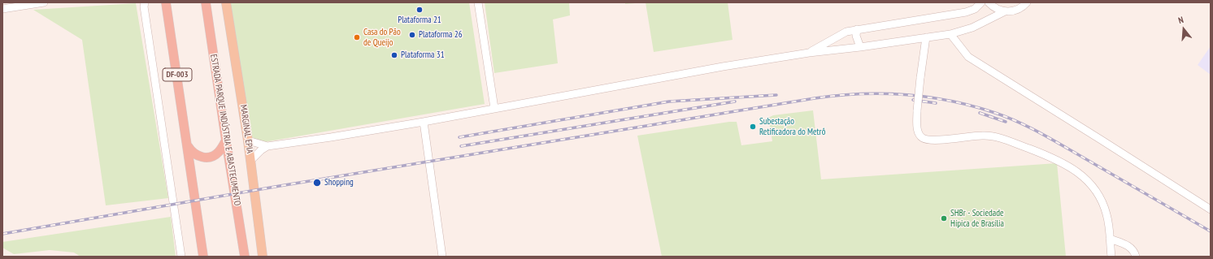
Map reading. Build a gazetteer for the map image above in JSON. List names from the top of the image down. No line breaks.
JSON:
{"streets":{"highway":["DF-003","ESTRADA PARQUE INDÚSTRIA E ABASTECIMENTO"],"main road":["MARGINAL EPIA"]},"places":["Plataforma 21","Plataforma 26","Casa do Pão de Queijo","Plataforma 31","Subestação Retificadora do Metrô","Shopping","SHBr - Sociedade Hípica de Brasília"],"north":"top"}
